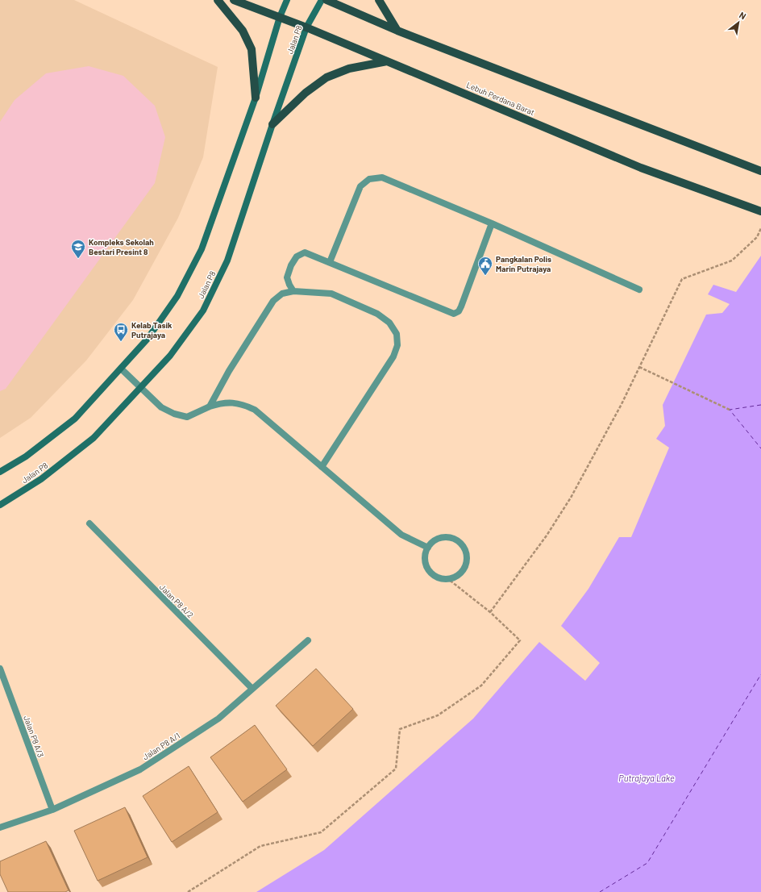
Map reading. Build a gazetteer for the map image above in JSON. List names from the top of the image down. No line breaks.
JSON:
{"streets":{"main road":["Lebuh Perdana Barat"],"street":["Jalan P8","Jalan P8 A/2","Jalan P8 A/3","Jalan P8 A/1"]},"crossings":[["Jalan P8","Lebuh Perdana Barat"],["Jalan P8 A/2","Jalan P8 A/1"],["Jalan P8 A/3","Jalan P8 A/1"]],"water":["Putrajaya Lake"],"places":{"school or university":["Kompleks Sekolah Bestari Presint 8"],"public building":["Pangkalan Polis Marin Putrajaya"],"bus stop":["Kelab Tasik Putrajaya"]},"north":"top right"}
